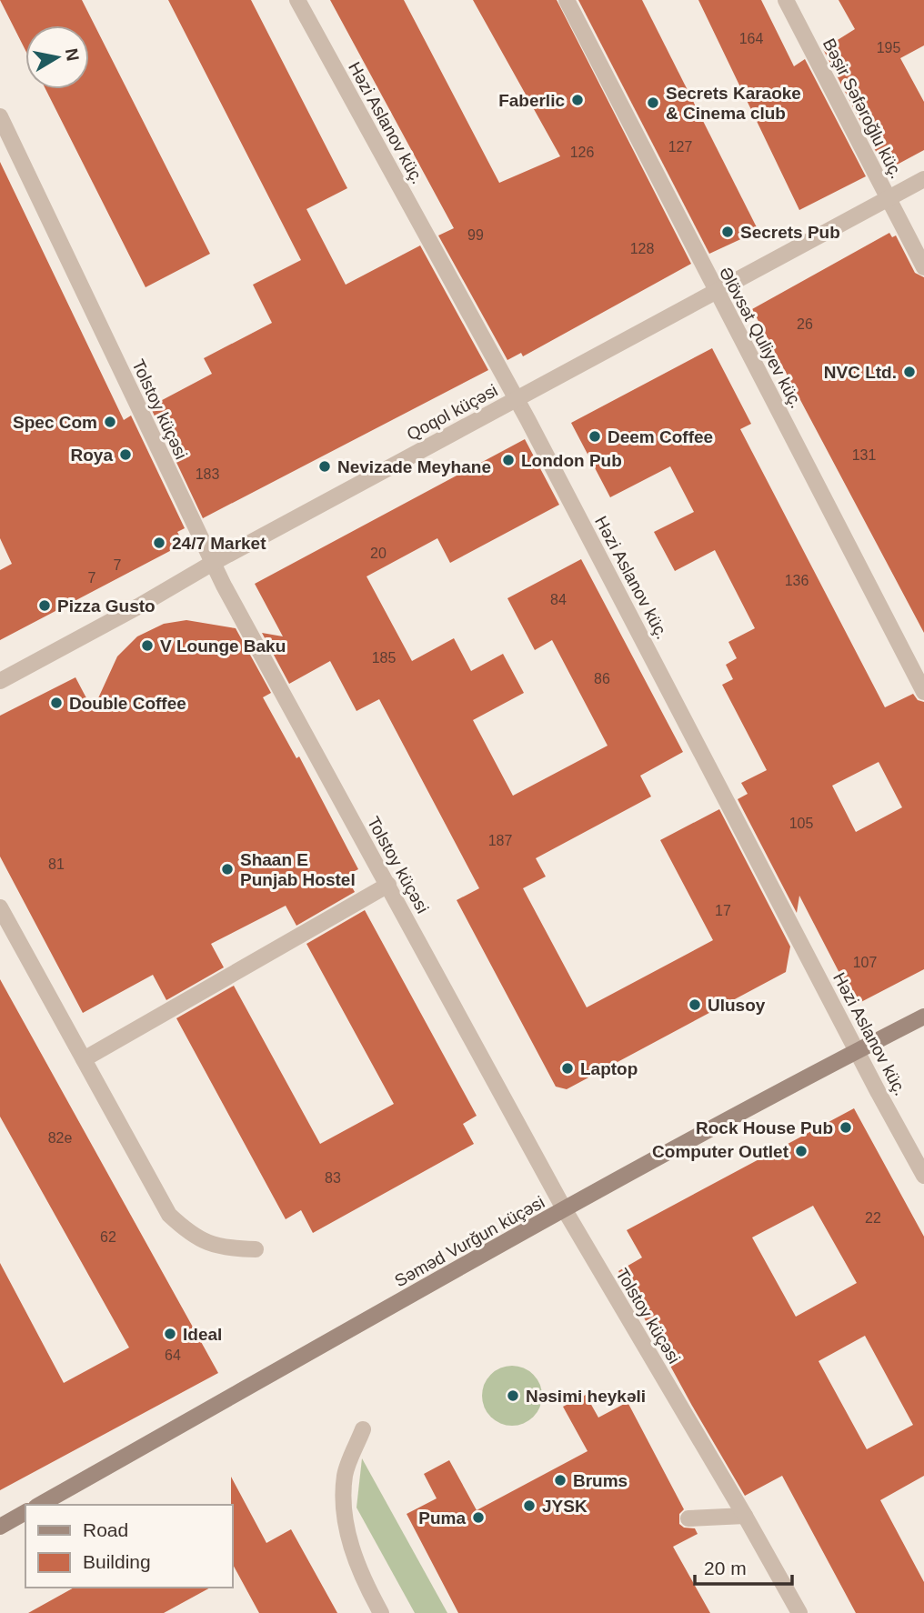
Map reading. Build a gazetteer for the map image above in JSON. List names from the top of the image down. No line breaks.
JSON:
{"streets":{"main road":["Səməd Vurğun küçəsi"],"street":["Bəşir Səfəroğlu küç.","Həzi Aslanov küç.","Əlövsət Quliyev küç.","Tolstoy küçəsi","Qoqol küçəsi"]},"crossings":[["Bəşir Səfəroğlu küç.","Qoqol küçəsi"],["Həzi Aslanov küç.","Qoqol küçəsi"],["Həzi Aslanov küç.","Səməd Vurğun küçəsi"],["Əlövsət Quliyev küç.","Qoqol küçəsi"],["Tolstoy küçəsi","Qoqol küçəsi"],["Tolstoy küçəsi","Səməd Vurğun küçəsi"]],"places":["Faberlic","Secrets Karaoke & Cinema club","Secrets Pub","NVC Ltd.","Spec Com","Deem Coffee","Roya","London Pub","Nevizade Meyhane","24/7 Market","Pizza Gusto","V Lounge Baku","Double Coffee","Shaan E Punjab Hostel","Ulusoy","Laptop","Rock House Pub","Computer Outlet","Ideal","Nəsimi heykəli","Brums","JYSK","Puma"],"house_numbers":["164","195","127","126","99","128","26","131","183","20","7","7","136","84","185","86","105","187","81","17","107","82e","83","22","62","64"],"legend":["Road","Building"],"scale_bar":"20 m","north":"right"}
